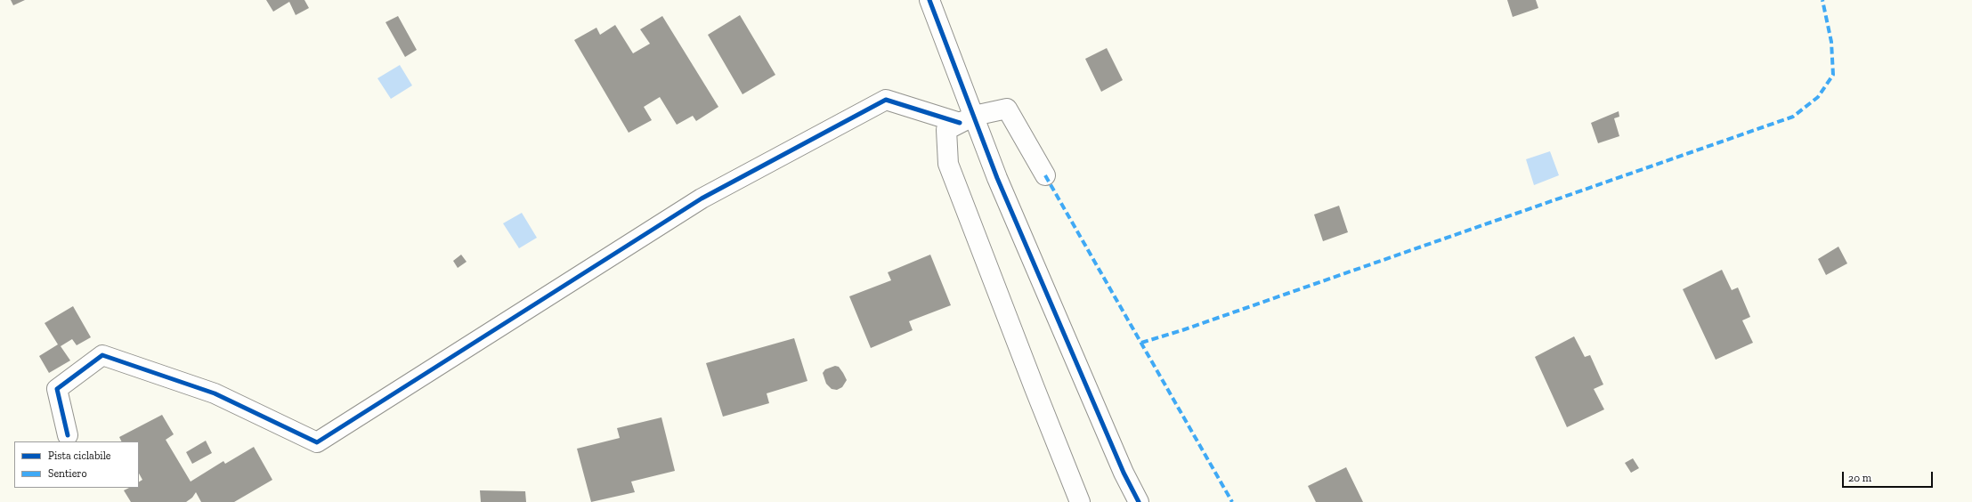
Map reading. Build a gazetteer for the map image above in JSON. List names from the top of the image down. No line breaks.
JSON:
{"legend":["Pista ciclabile","Sentiero"],"scale_bar":"20 m"}
